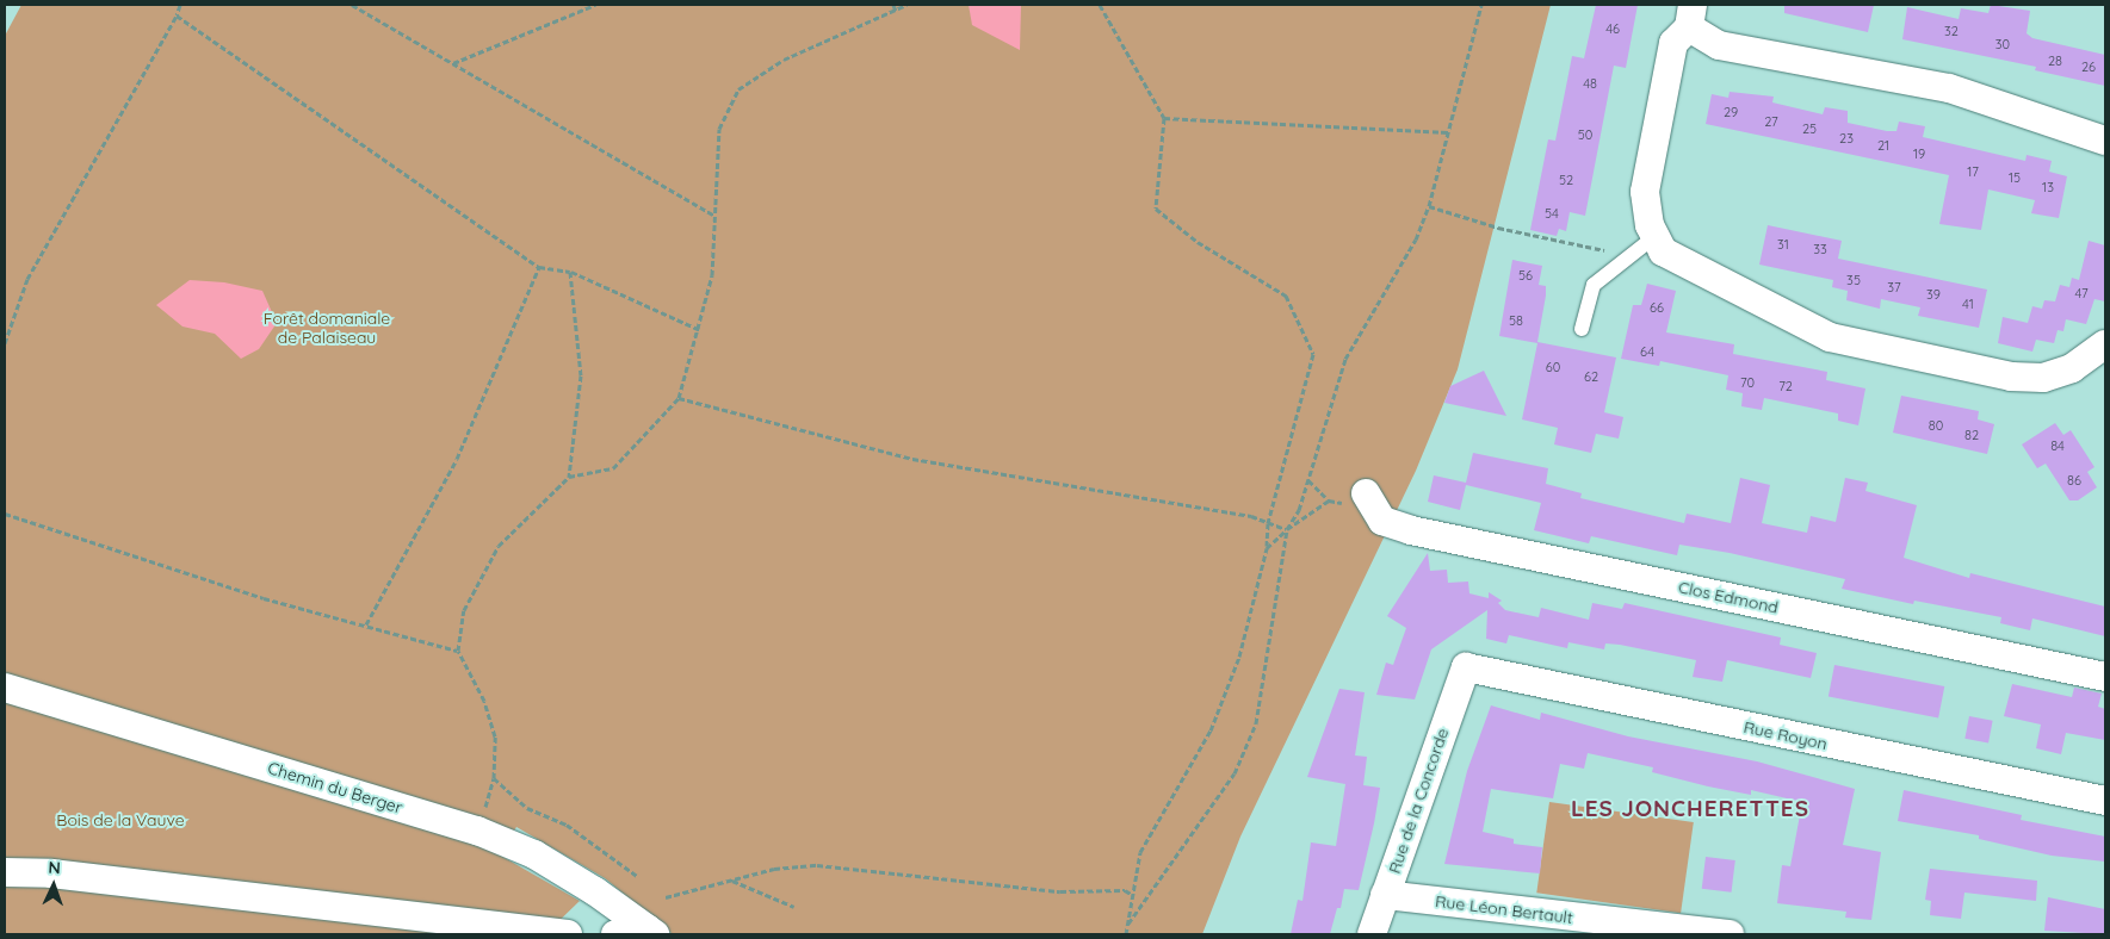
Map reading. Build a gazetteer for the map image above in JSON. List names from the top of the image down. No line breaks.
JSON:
{"streets":{"street":["Clos Edmond","Rue Royon","Chemin du Berger","Rue de la Concorde","Rue Léon Bertault"]},"crossings":[["Rue Royon","Rue de la Concorde"],["Rue de la Concorde","Rue Léon Bertault"]],"districts":["LES JONCHERETTES"],"parks":["Forêt domaniale de Palaiseau","Bois de la Vauve"],"house_numbers":["46","32","30","28","26","48","29","27","25","50","23","21","19","17","15","52","13","54","31","33","56","35","37","47","39","41","66","58","64","60","62","70","72","80","82","84","86"],"north":"top"}
